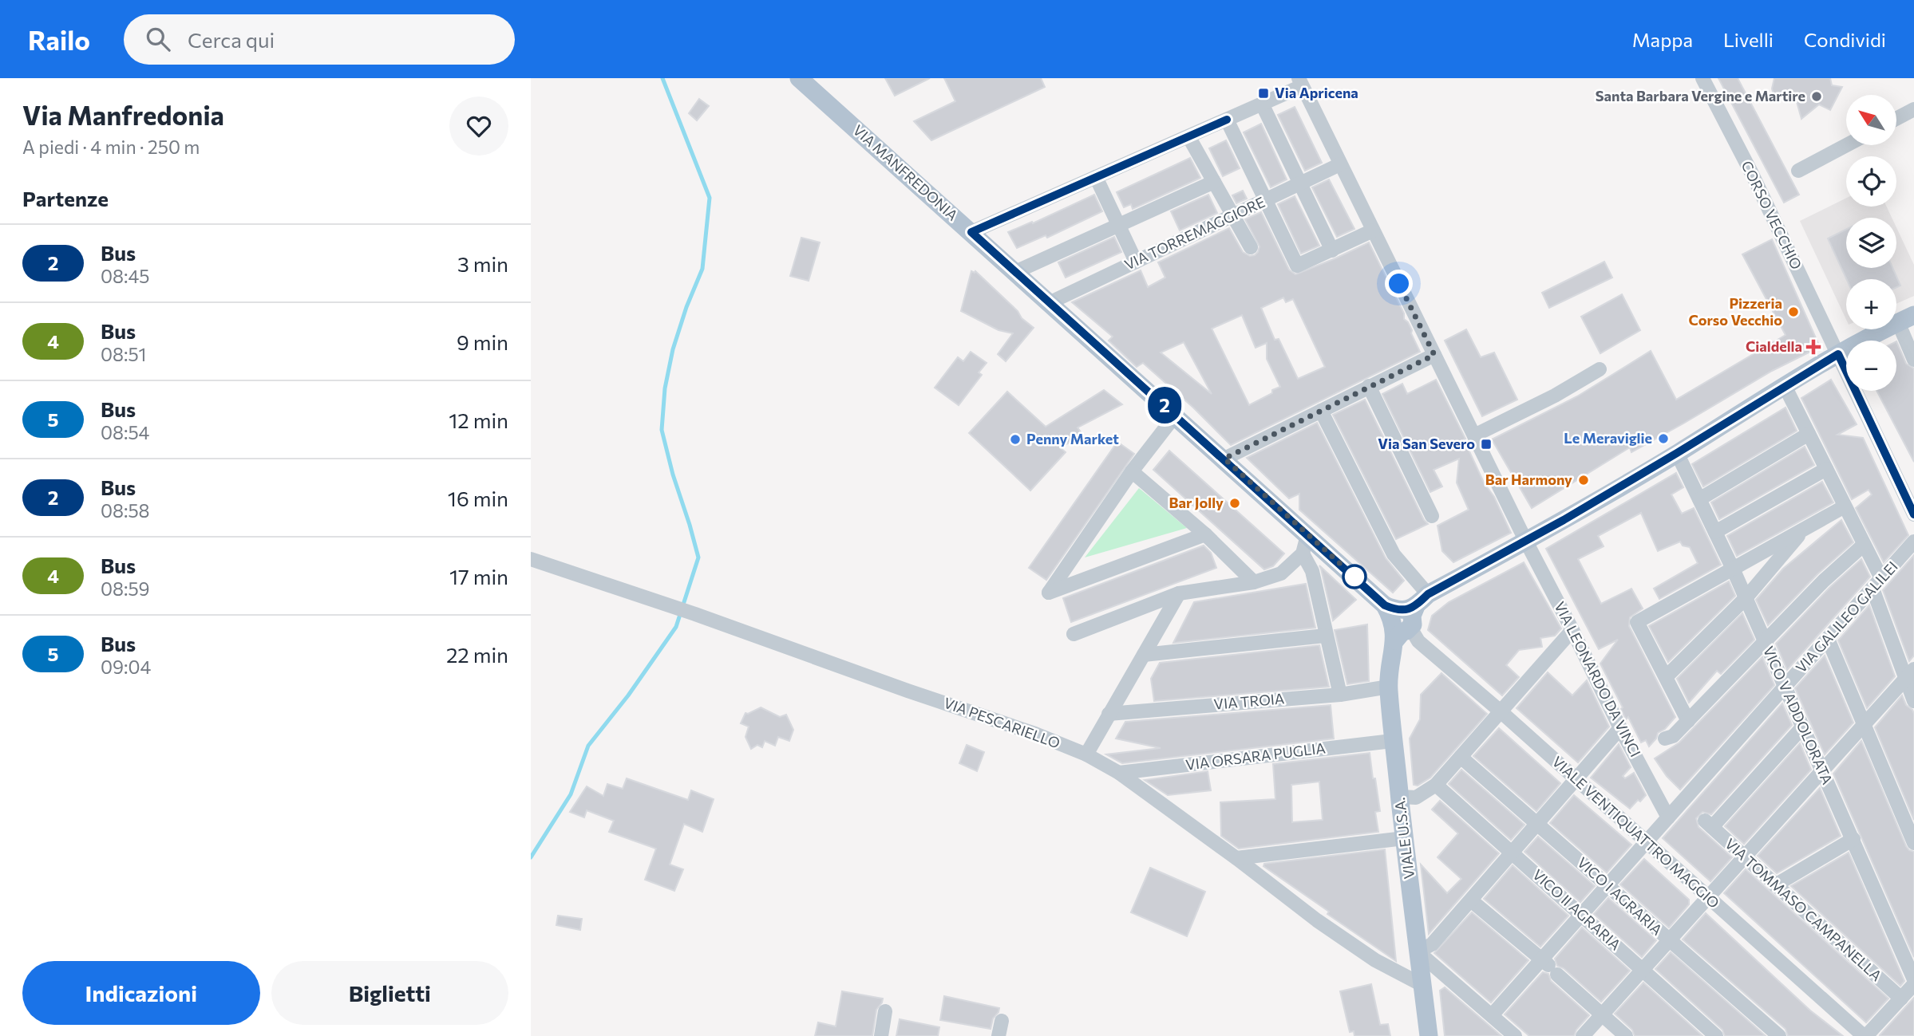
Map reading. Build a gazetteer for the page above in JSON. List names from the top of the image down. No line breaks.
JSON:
{"streets":{"main road":["VIA MANFREDONIA","VIALE U.S.A."],"street":["CORSO VECCHIO","VIA TORREMAGGIORE","VIA GALILEO GALILEI","VIA LEONARDO DA VINCI","VIA TROIA","VICO V ADDOLORATA","VIA PESCARIELLO","VIA ORSARA PUGLIA","VIALE VENTIQUATTRO MAGGIO","VICO I AGRARIA","VICO II AGRARIA","VIA TOMMASO CAMPANELLA"]},"crossings":[["VIA MANFREDONIA","VIA TORREMAGGIORE"],["VIA MANFREDONIA","VIALE VENTIQUATTRO MAGGIO"],["VIA MANFREDONIA","VIALE U.S.A."],["VIA GALILEO GALILEI","VIA LEONARDO DA VINCI"],["VIA GALILEO GALILEI","VICO V ADDOLORATA"],["VIA GALILEO GALILEI","VIALE VENTIQUATTRO MAGGIO"],["VIA GALILEO GALILEI","VICO I AGRARIA"],["VIA GALILEO GALILEI","VICO II AGRARIA"],["VIA TROIA","VIALE U.S.A."],["VICO V ADDOLORATA","VIA TOMMASO CAMPANELLA"],["VIA PESCARIELLO","VIA ORSARA PUGLIA"],["VIA PESCARIELLO","VIALE U.S.A."],["VIA ORSARA PUGLIA","VIALE U.S.A."],["VIALE VENTIQUATTRO MAGGIO","VIALE U.S.A."]],"places":{"transit":["Via Apricena","Via San Severo"],"other":["Santa Barbara Vergine e Martire","Pizzeria Corso Vecchio","Le Meraviglie","Penny Market","Bar Harmony","Bar Jolly"],"health":["Cialdella"]},"lines":["bus line 2"],"north":"top left","page":{"header":"Railo","search":"Cerca qui","nav":["Mappa","Livelli","Condividi"],"heading":[["Via Manfredonia","A piedi · 4 min · 250 m"],"Partenze"],"on_map":"2","map_buttons":["+","−"],"list":[{"mark":"2","name":"Bus","note":"08:45","value":"3 min"},{"mark":"4","name":"Bus","note":"08:51","value":"9 min"},{"mark":"5","name":"Bus","note":"08:54","value":"12 min"},{"mark":"2","name":"Bus","note":"08:58","value":"16 min"},{"mark":"4","name":"Bus","note":"08:59","value":"17 min"},{"mark":"5","name":"Bus","note":"09:04","value":"22 min"}],"buttons":["Indicazioni","Biglietti"]}}
